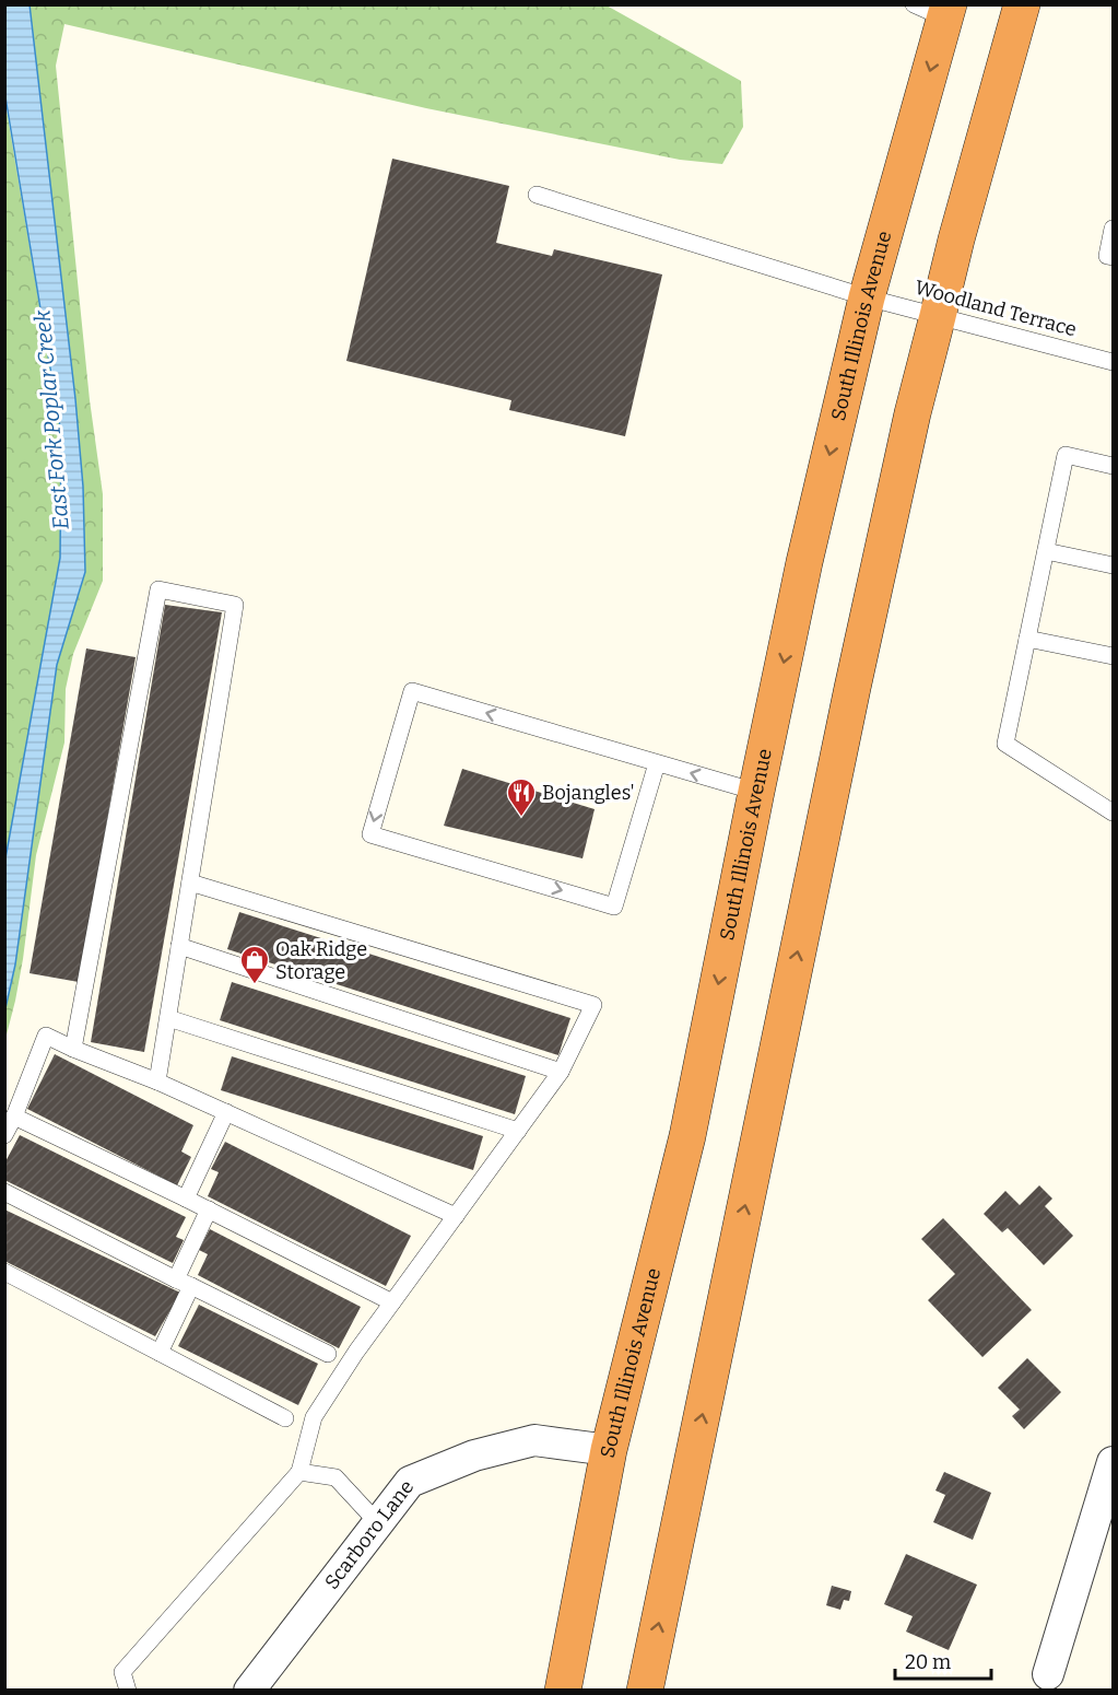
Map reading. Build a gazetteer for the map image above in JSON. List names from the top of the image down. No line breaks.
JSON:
{"streets":{"highway":["South Illinois Avenue"],"street":["Scarboro Lane"],"lane":["Woodland Terrace"]},"crossings":[["Woodland Terrace","South Illinois Avenue"],["South Illinois Avenue","Scarboro Lane"]],"water":["East Fork Poplar Creek"],"places":{"restaurant":["Bojangles'"],"shop":["Oak Ridge Storage"]},"scale_bar":"20 m"}
